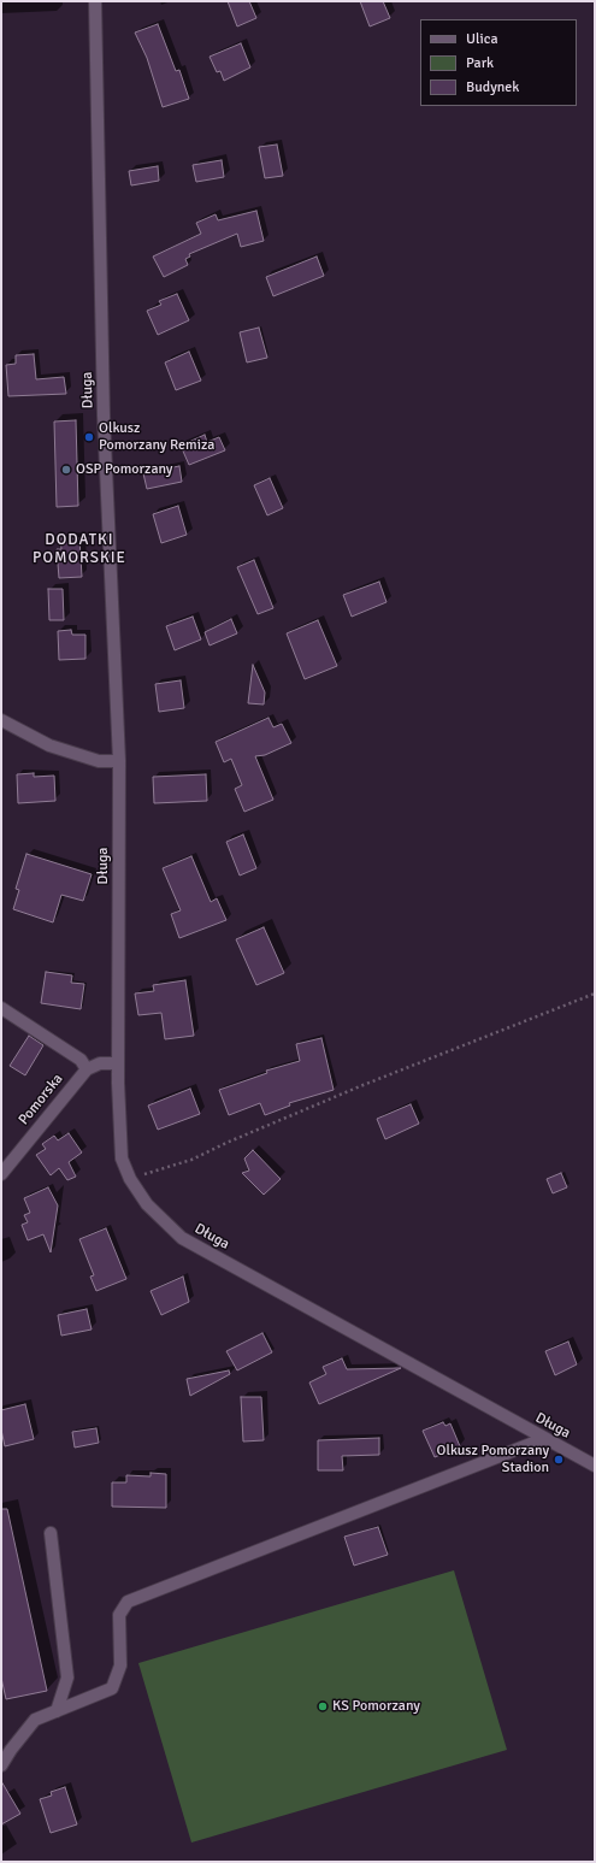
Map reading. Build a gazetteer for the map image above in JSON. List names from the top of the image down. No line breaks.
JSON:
{"streets":{"street":["Długa","Pomorska"]},"districts":["DODATKI POMORSKIE"],"places":["Olkusz Pomorzany Remiza","OSP Pomorzany","Olkusz Pomorzany Stadion","KS Pomorzany"],"legend":["Ulica","Park","Budynek"]}
